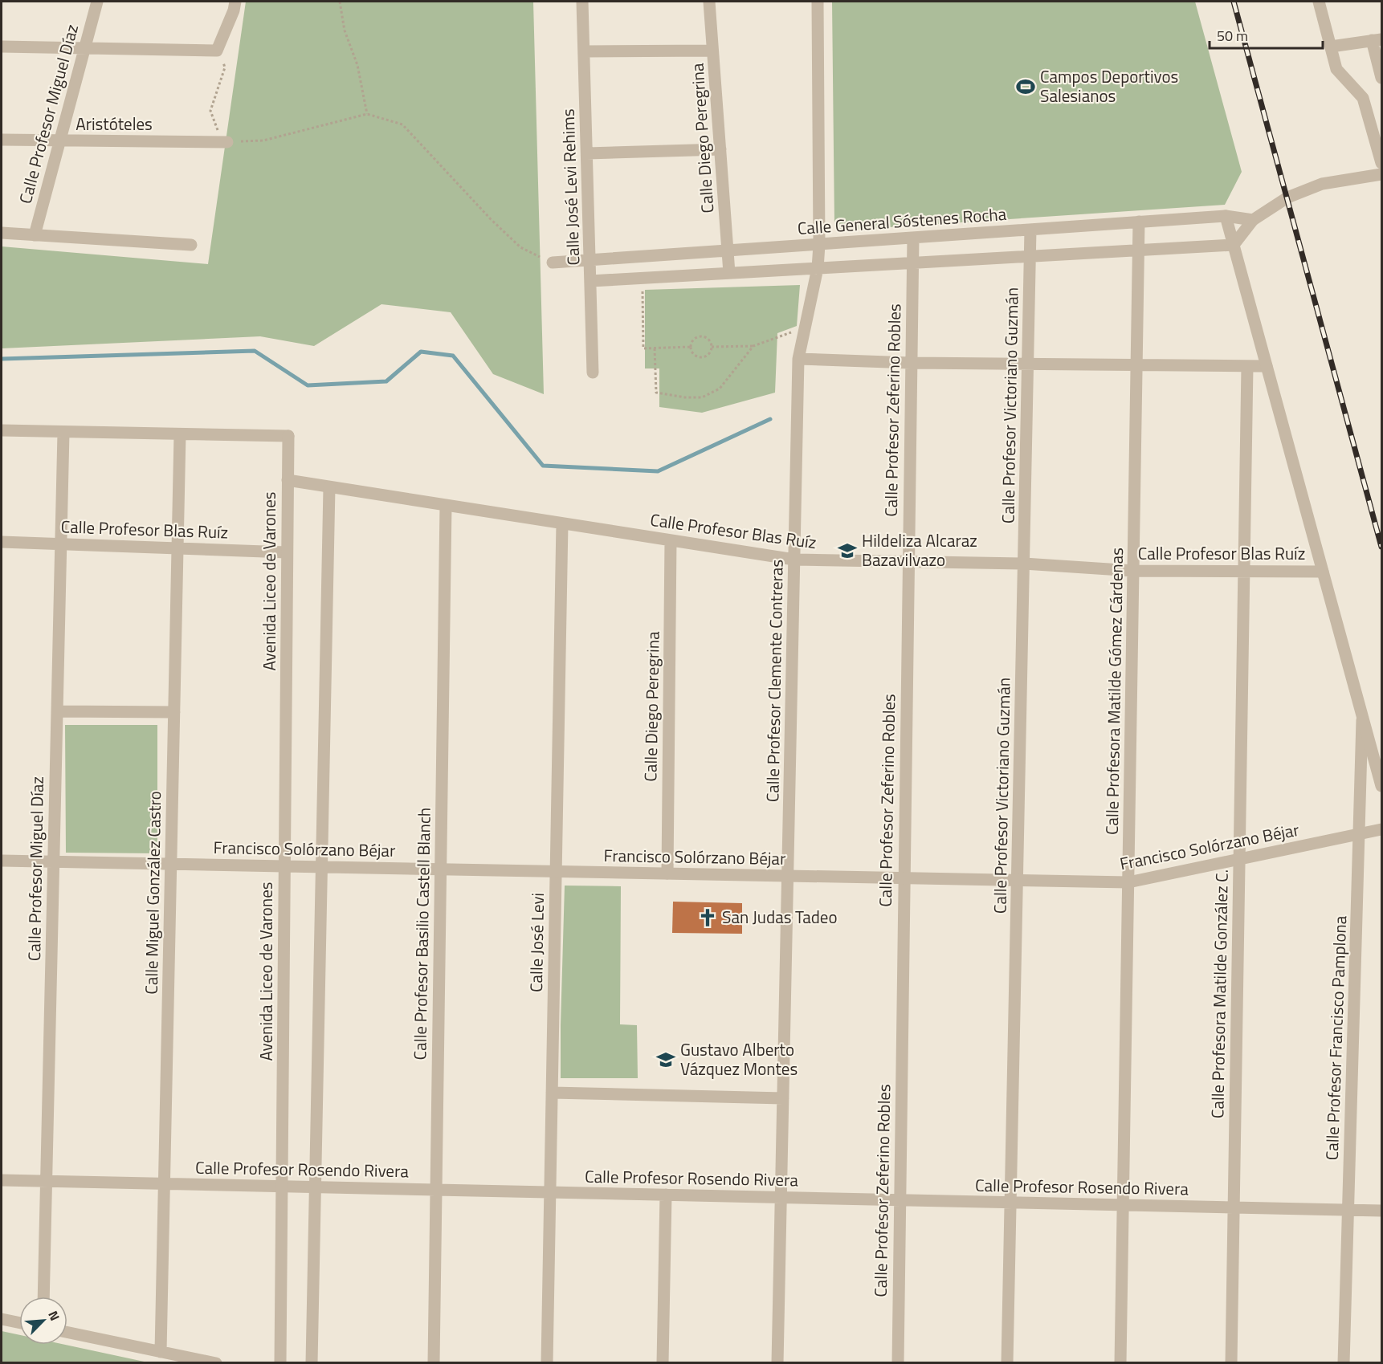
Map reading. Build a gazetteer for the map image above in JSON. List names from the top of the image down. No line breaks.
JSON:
{"streets":{"street":["Calle Profesor Miguel Díaz","Aristóteles","Calle Diego Peregrina","Calle José Levi Rehims","Calle General Sóstenes Rocha","Calle Profesor Victoriano Guzmán","Calle Profesor Zeferino Robles","Calle Profesor Blas Ruíz","Avenida Liceo de Varones","Calle Profesor Clemente Contreras","Calle Profesora Matilde Gómez Cárdenas","Francisco Solórzano Béjar","Calle Miguel González Castro","Calle Profesor Basilio Castell Blanch","Calle José Levi","Calle Profesora Matilde González C.","Calle Profesor Francisco Pamplona","Calle Profesor Rosendo Rivera"]},"crossings":[["Calle Profesor Miguel Díaz","Aristóteles"],["Calle Profesor Miguel Díaz","Calle Profesor Blas Ruíz"],["Calle Profesor Miguel Díaz","Francisco Solórzano Béjar"],["Calle Profesor Miguel Díaz","Calle Profesor Rosendo Rivera"],["Calle Diego Peregrina","Calle General Sóstenes Rocha"],["Calle Diego Peregrina","Calle Profesor Blas Ruíz"],["Calle Diego Peregrina","Francisco Solórzano Béjar"],["Calle José Levi Rehims","Calle General Sóstenes Rocha"],["Calle General Sóstenes Rocha","Calle Profesor Victoriano Guzmán"],["Calle General Sóstenes Rocha","Calle Profesor Zeferino Robles"],["Calle General Sóstenes Rocha","Calle Profesor Clemente Contreras"],["Calle General Sóstenes Rocha","Calle Profesora Matilde Gómez Cárdenas"],["Calle Profesor Victoriano Guzmán","Calle Profesor Blas Ruíz"],["Calle Profesor Victoriano Guzmán","Francisco Solórzano Béjar"],["Calle Profesor Victoriano Guzmán","Calle Profesor Rosendo Rivera"],["Calle Profesor Zeferino Robles","Calle Profesor Blas Ruíz"],["Calle Profesor Zeferino Robles","Francisco Solórzano Béjar"],["Calle Profesor Zeferino Robles","Calle Profesor Rosendo Rivera"],["Calle Profesor Blas Ruíz","Avenida Liceo de Varones"],["Calle Profesor Blas Ruíz","Calle Profesor Clemente Contreras"],["Calle Profesor Blas Ruíz","Calle Profesora Matilde Gómez Cárdenas"],["Calle Profesor Blas Ruíz","Calle Miguel González Castro"],["Calle Profesor Blas Ruíz","Calle Profesor Basilio Castell Blanch"],["Calle Profesor Blas Ruíz","Calle José Levi"],["Calle Profesor Blas Ruíz","Calle Profesora Matilde González C."],["Avenida Liceo de Varones","Francisco Solórzano Béjar"],["Avenida Liceo de Varones","Calle Miguel González Castro"],["Avenida Liceo de Varones","Calle Profesor Rosendo Rivera"],["Calle Profesor Clemente Contreras","Francisco Solórzano Béjar"],["Calle Profesor Clemente Contreras","Calle Profesor Rosendo Rivera"],["Calle Profesora Matilde Gómez Cárdenas","Francisco Solórzano Béjar"],["Calle Profesora Matilde Gómez Cárdenas","Calle Profesor Rosendo Rivera"],["Francisco Solórzano Béjar","Calle Miguel González Castro"],["Francisco Solórzano Béjar","Calle Profesor Basilio Castell Blanch"],["Francisco Solórzano Béjar","Calle José Levi"],["Francisco Solórzano Béjar","Calle Profesora Matilde González C."],["Francisco Solórzano Béjar","Calle Profesor Francisco Pamplona"],["Calle Miguel González Castro","Calle Profesor Rosendo Rivera"],["Calle Profesor Basilio Castell Blanch","Calle Profesor Rosendo Rivera"],["Calle José Levi","Calle Profesor Rosendo Rivera"],["Calle Profesora Matilde González C.","Calle Profesor Rosendo Rivera"],["Calle Profesor Francisco Pamplona","Calle Profesor Rosendo Rivera"]],"places":{"sports":["Campos Deportivos Salesianos"],"school or university":["Hildeliza Alcaraz Bazavilvazo","Gustavo Alberto Vázquez Montes"],"church":["San Judas Tadeo"]},"scale_bar":"50 m","north":"top right"}
